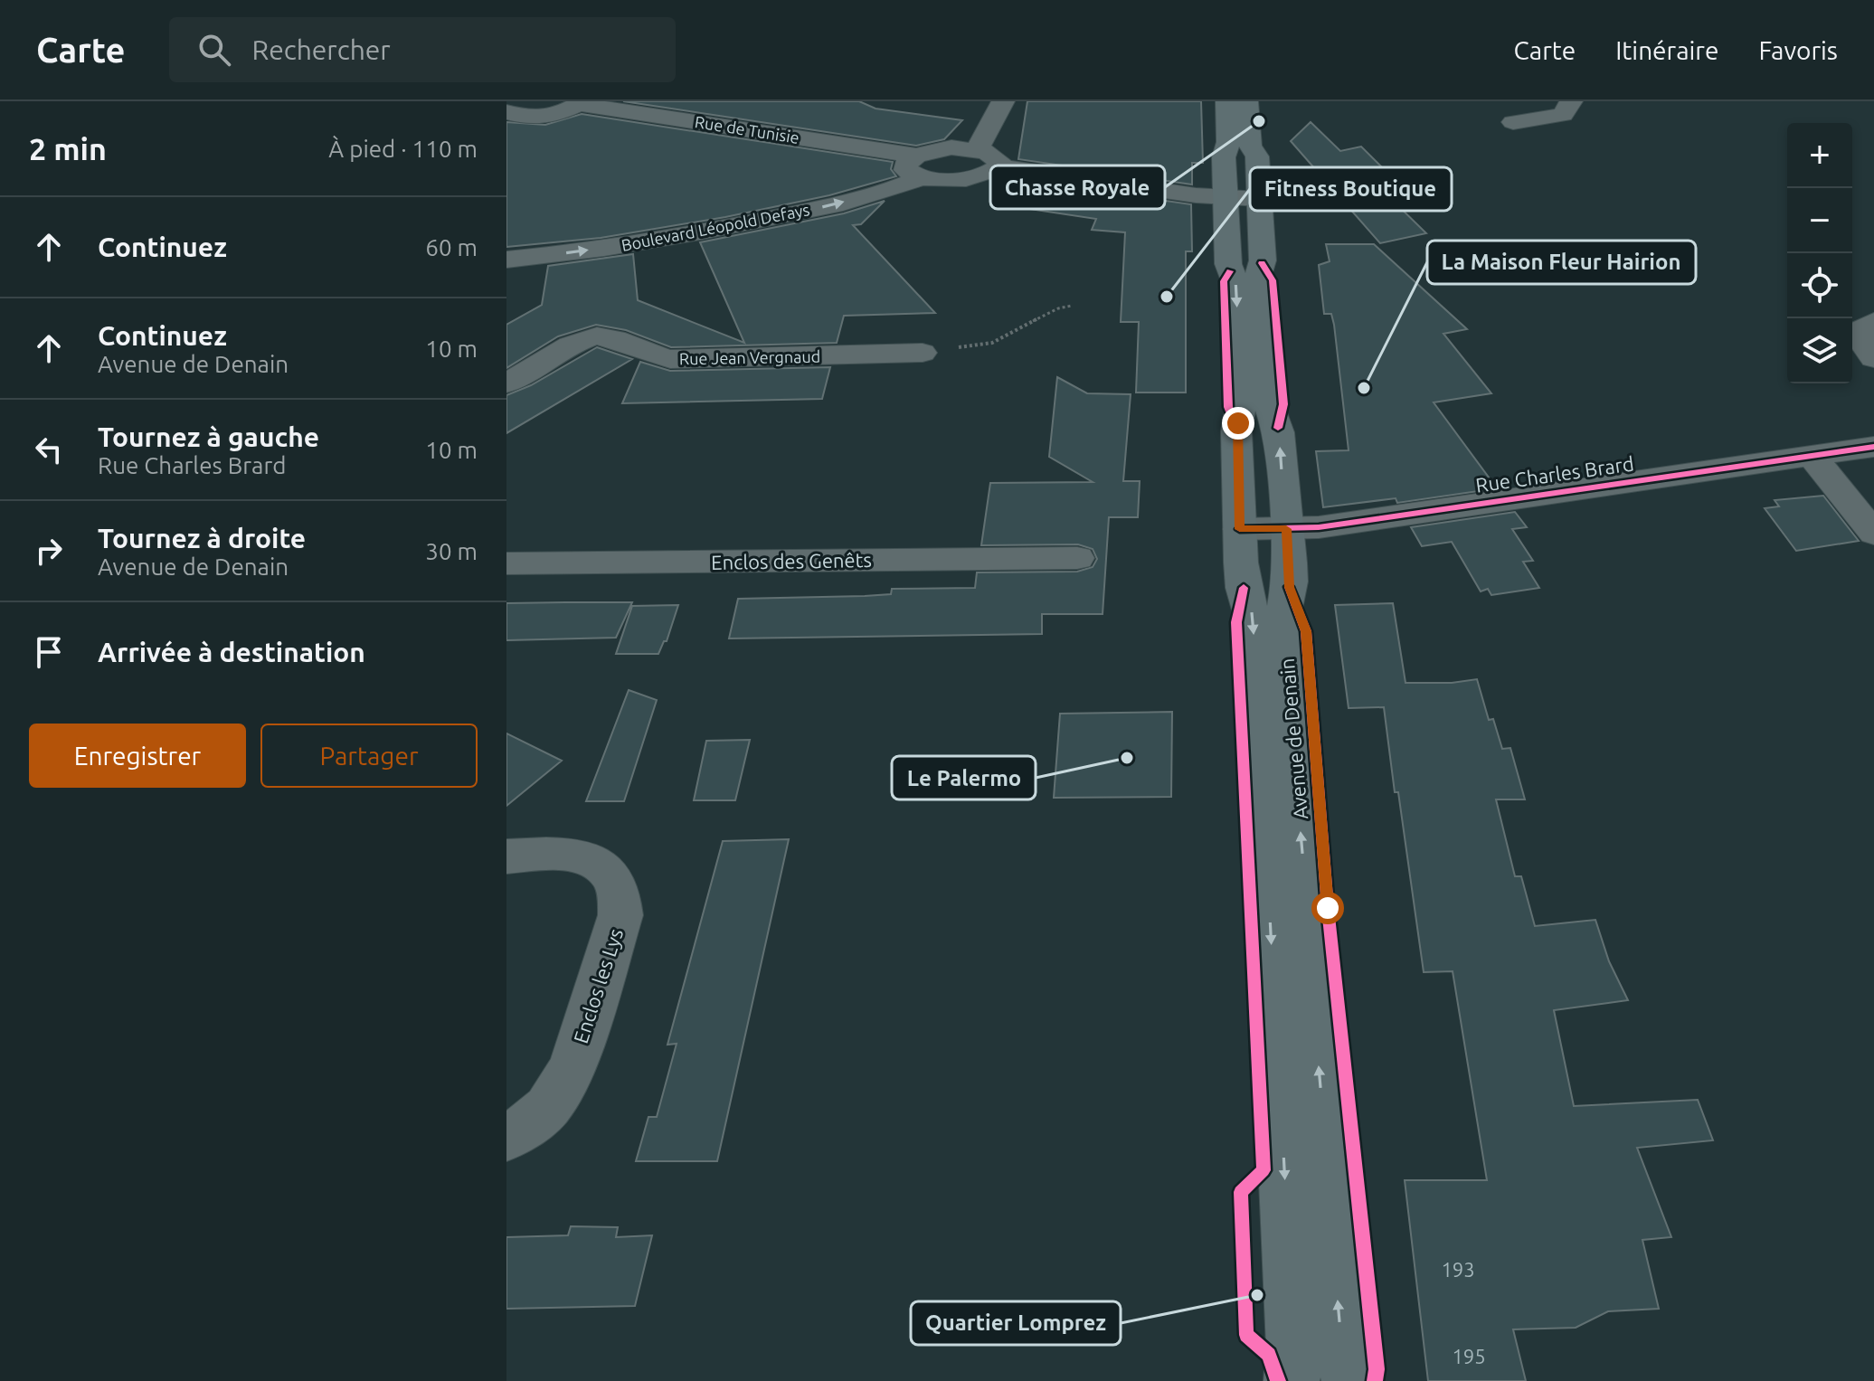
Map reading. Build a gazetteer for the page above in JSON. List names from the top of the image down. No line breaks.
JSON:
{"streets":{"main road":["Avenue de Denain"],"street":["Rue de Tunisie","Boulevard Léopold Defays","Rue Jean Vergnaud","Rue Charles Brard","Enclos des Genêts","Enclos les Lys"]},"crossings":[["Rue de Tunisie","Boulevard Léopold Defays"],["Rue Charles Brard","Avenue de Denain"]],"one_way":["Boulevard Léopold Defays"],"places":["Chasse Royale","Fitness Boutique","La Maison Fleur Hairion","Le Palermo","Quartier Lomprez"],"house_numbers":["193","195"],"page":{"header":"Carte","search":"Rechercher","nav":["Carte","Itinéraire","Favoris"],"heading":["2 min","À pied · 110 m"],"map_buttons":["+","−"],"list":[["Continuez","60 m"],["Continuez","Avenue de Denain","10 m"],["Tournez à gauche","Rue Charles Brard","10 m"],["Tournez à droite","Avenue de Denain","30 m"],"Arrivée à destination"],"buttons":["Enregistrer","Partager"]}}
